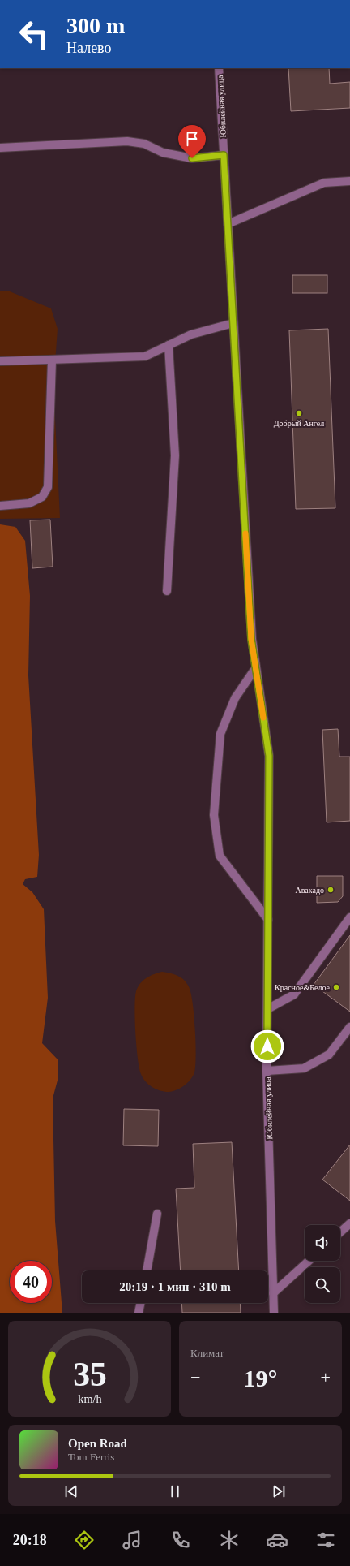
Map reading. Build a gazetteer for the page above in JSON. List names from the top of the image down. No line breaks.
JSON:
{"streets":{"street":["Юбилейная улица"]},"places":["Добрый Ангел","Авакадо","Красное&Белое"],"page":{"turn":["300 m","Налево"],"limit":"40","trip":"20:19 · 1 мин · 310 m","tile":"Климат","heat":["−","19°","+"],"song":["Open Road","Tom Ferris"],"tabs":"20:18","gauge":["35","km/h"]}}
